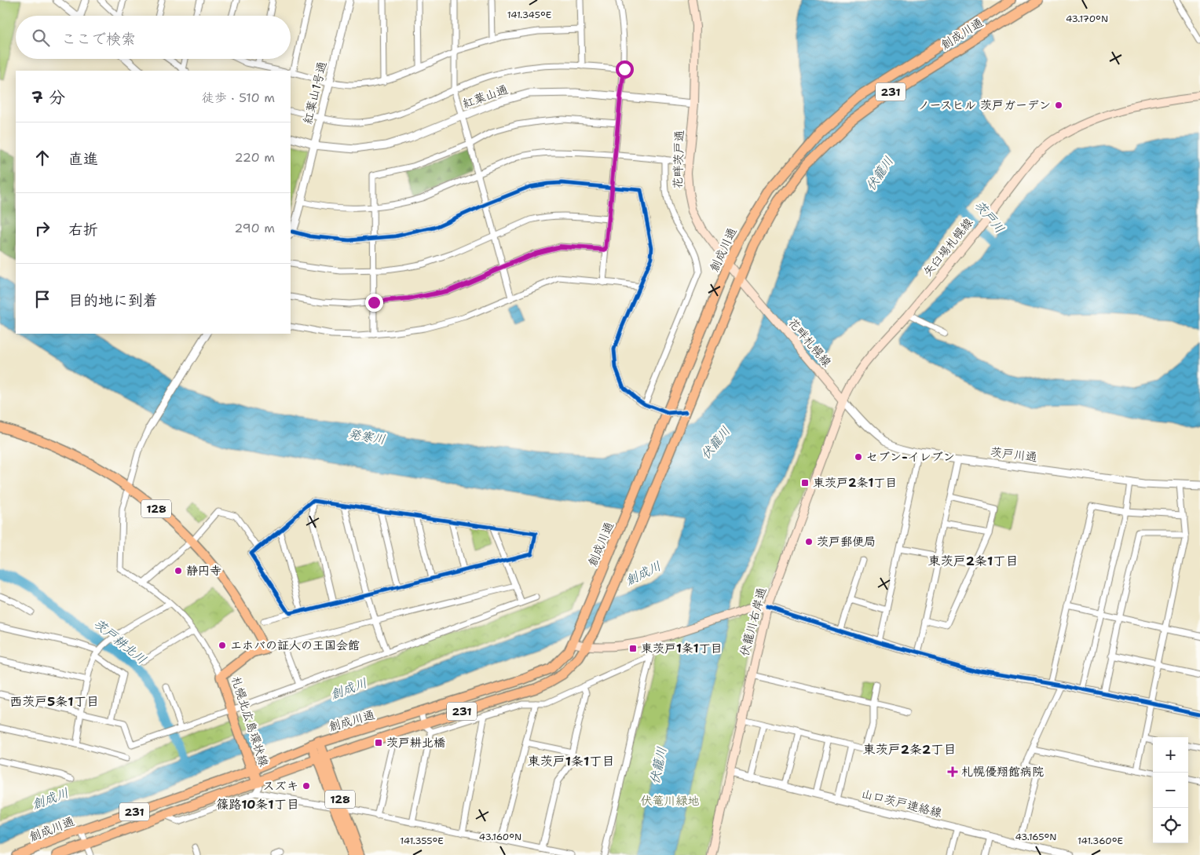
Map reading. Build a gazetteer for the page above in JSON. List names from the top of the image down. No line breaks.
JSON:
{"streets":{"main road":["創成川通","231","花畔茨戸通","矢臼場札幌線","花畔札幌線","128","伏籠川右岸通","札幌北広島環状線"],"street":["紅葉山1号通","紅葉山通","茨戸川通","山口茨戸連絡線"]},"crossings":[["創成川通","花畔茨戸通"],["創成川通","128"],["創成川通","札幌北広島環状線"],["紅葉山1号通","紅葉山通"],["紅葉山通","花畔茨戸通"],["花畔茨戸通","花畔札幌線"],["矢臼場札幌線","花畔札幌線"],["矢臼場札幌線","茨戸川通"],["矢臼場札幌線","伏籠川右岸通"],["花畔札幌線","茨戸川通"],["花畔札幌線","伏籠川右岸通"],["茨戸川通","伏籠川右岸通"],["128","札幌北広島環状線"],["伏籠川右岸通","山口茨戸連絡線"]],"districts":["東茨戸2条1丁目","西茨戸5条1丁目","東茨戸2条2丁目","東茨戸1条1丁目","篠路10条1丁目"],"water":["伏籠川","茨戸川","発寒川","創成川","茨戸耕北川"],"parks":["伏篭川緑地"],"places":{"other":["ノースヒル 茨戸ガーデン","セブン-イレブン","茨戸郵便局","静円寺","エホバの証人の王国会館","スズキ"],"transit":["東茨戸2条1丁目","東茨戸1条1丁目","茨戸耕北橋"],"health":["札幌優翔館病院"]},"page":{"search":"ここで検索","heading":["7 分","徒歩 · 510 m"],"list":[["直進","220 m"],["右折","290 m"],"目的地に到着"],"map_buttons":["+","−"]},"coordinates":["141.345°E","43.170°N","43.160°N","43.165°N","141.355°E","141.360°E"]}
